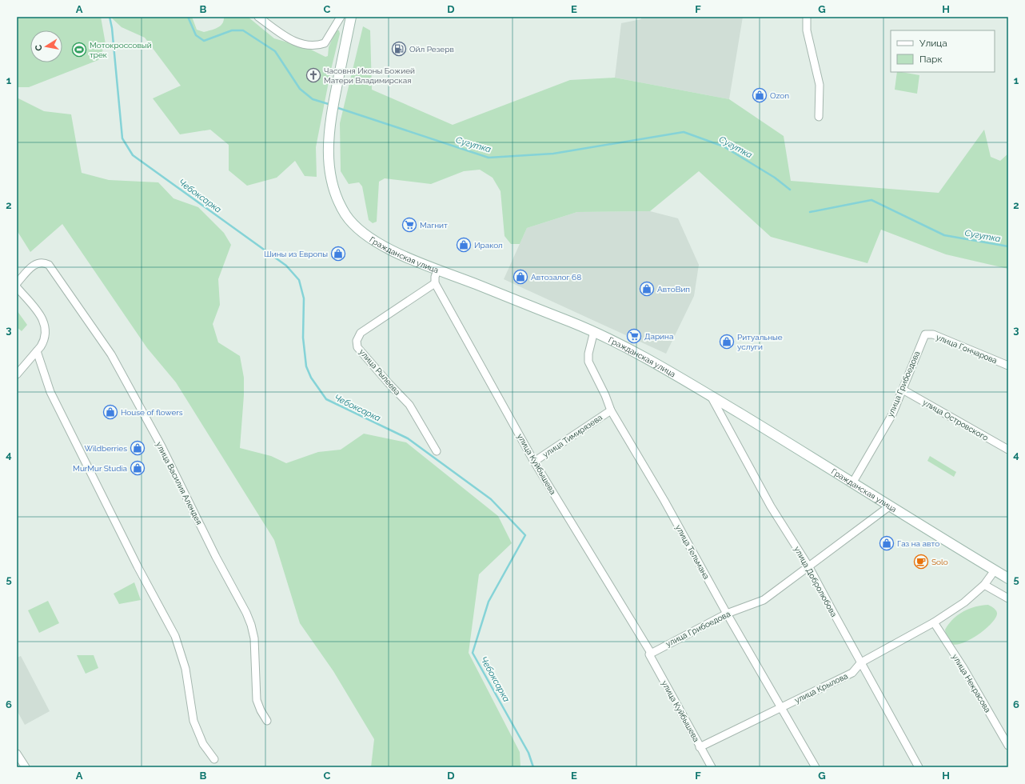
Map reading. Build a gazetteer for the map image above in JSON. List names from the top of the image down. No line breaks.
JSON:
{"streets":{"main road":["Гражданская улица"],"street":["улица Гончарова","улица Рылеева","улица Грибоедова","улица Островского","улица Тимирязева","улица Куйбышева","улица Василия Алендея","улица Тельмана","улица Добролюбова","улица Некрасова","улица Крылова"]},"crossings":[["Гражданская улица","улица Грибоедова"],["Гражданская улица","улица Тельмана"],["Гражданская улица","улица Добролюбова"],["Гражданская улица","улица Крылова"],["улица Гончарова","улица Грибоедова"],["улица Рылеева","улица Куйбышева"],["улица Грибоедова","улица Островского"],["улица Грибоедова","улица Куйбышева"],["улица Грибоедова","улица Тельмана"],["улица Грибоедова","улица Добролюбова"],["улица Тимирязева","улица Куйбышева"],["улица Тимирязева","улица Тельмана"],["улица Куйбышева","улица Крылова"],["улица Тельмана","улица Крылова"],["улица Добролюбова","улица Крылова"],["улица Некрасова","улица Крылова"]],"water":["Сугутка","Чебоксарка"],"places":{"fuel station":["Ойл Резерв"],"sports":["Мотокроссовый трек"],"church":["Часовня Иконы Божией Матери Владимирская"],"shop":["Ozon","Иракол","Шины из Европы","Автозалог 68","АвтоВип","Ритуальные услуги","House of flowers","Wildberries","MurMur Studia","Газ на авто"],"supermarket":["Магнит","Дарина"],"cafe":["Solo"]},"legend":["Улица","Парк"],"north":"left","grid":{"columns":["A","B","C","D","E","F","G","H"],"rows":["1","2","3","4","5","6"]}}
